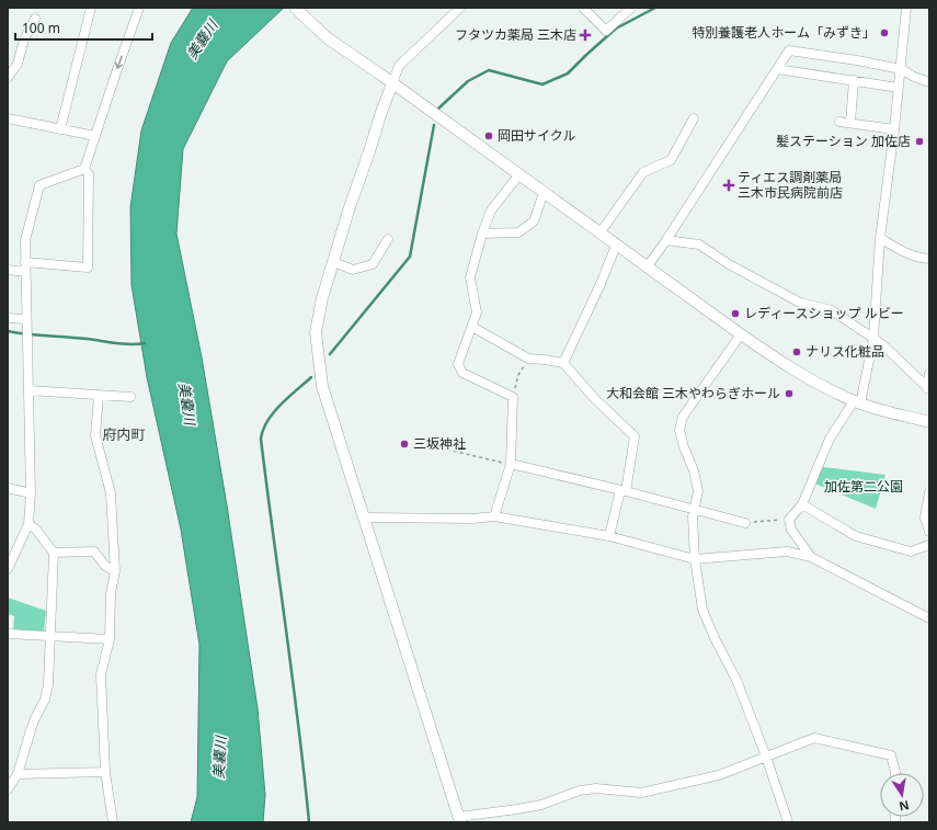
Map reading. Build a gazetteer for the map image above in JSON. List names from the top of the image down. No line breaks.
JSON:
{"districts":["府内町"],"water":["美嚢川"],"parks":["加佐第二公園"],"places":{"other":["特別養護老人ホーム「みずき」","岡田サイクル","髪ステーション 加佐店","レディースショップ ルビー","ナリス化粧品","大和会館 三木やわらぎホール","三坂神社"],"health":["フタツカ薬局 三木店","ティエス調剤薬局 三木市民病院前店"]},"scale_bar":"100 m","north":"bottom"}
